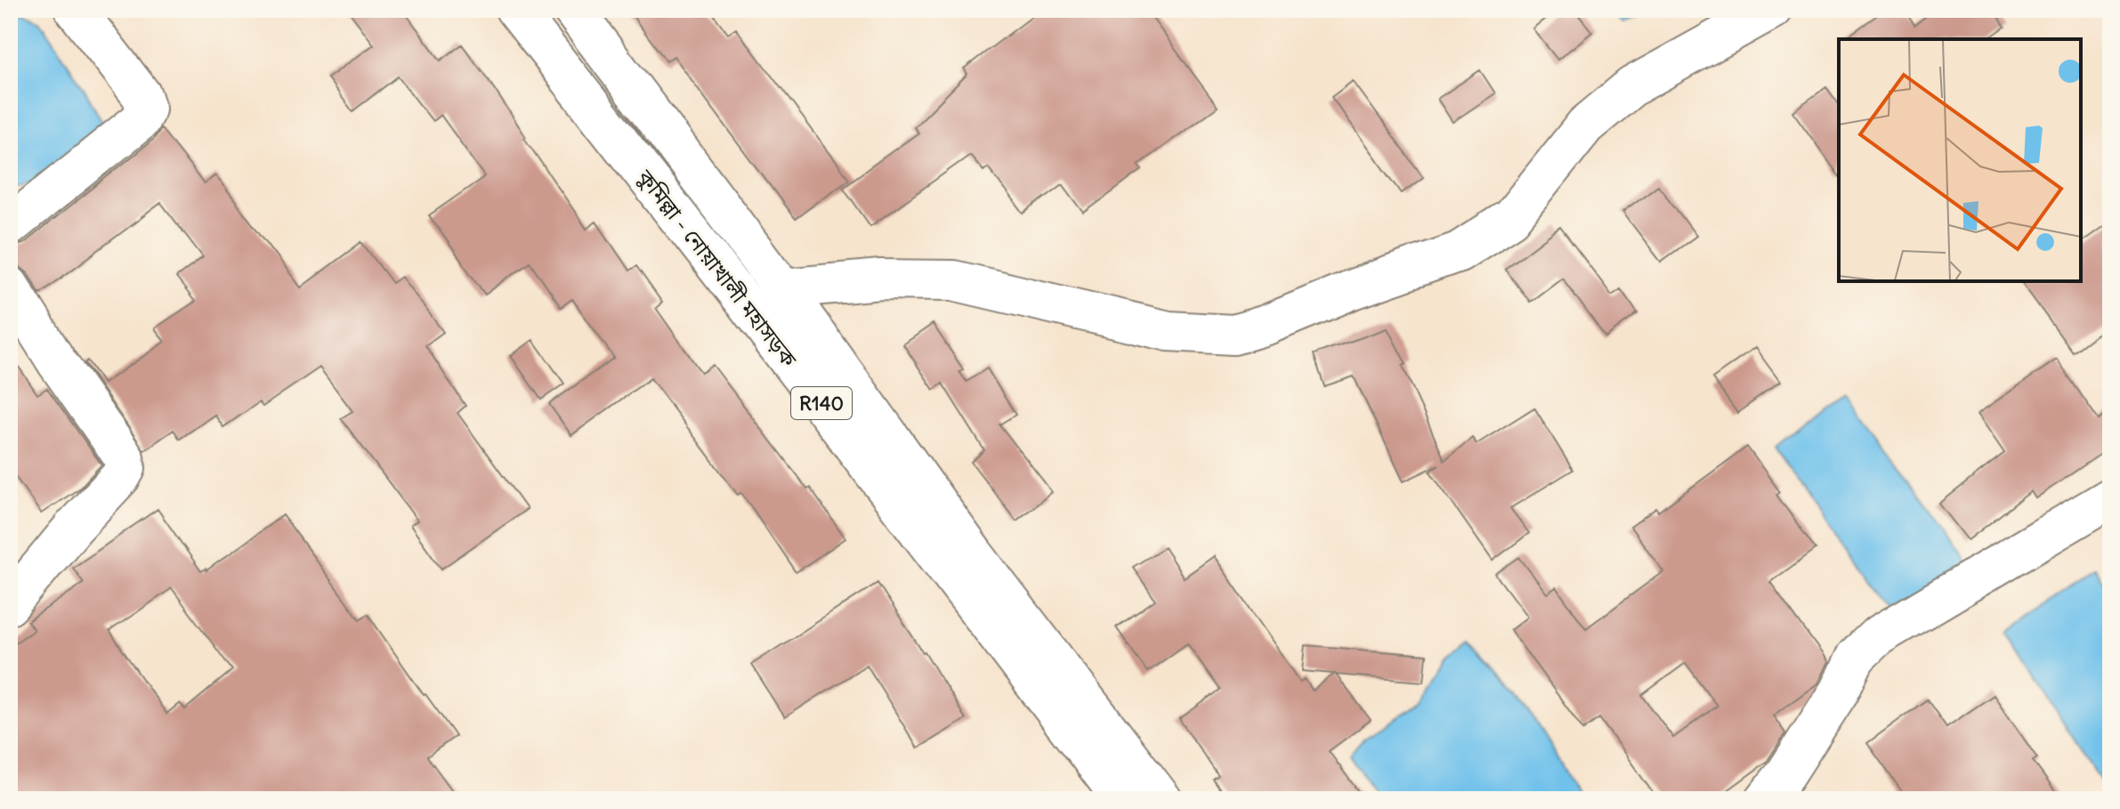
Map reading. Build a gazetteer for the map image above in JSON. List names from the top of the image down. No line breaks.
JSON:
{"streets":{"street":["কুমিল্লা - নোয়াখালী মহাসড়ক","R140"]}}
